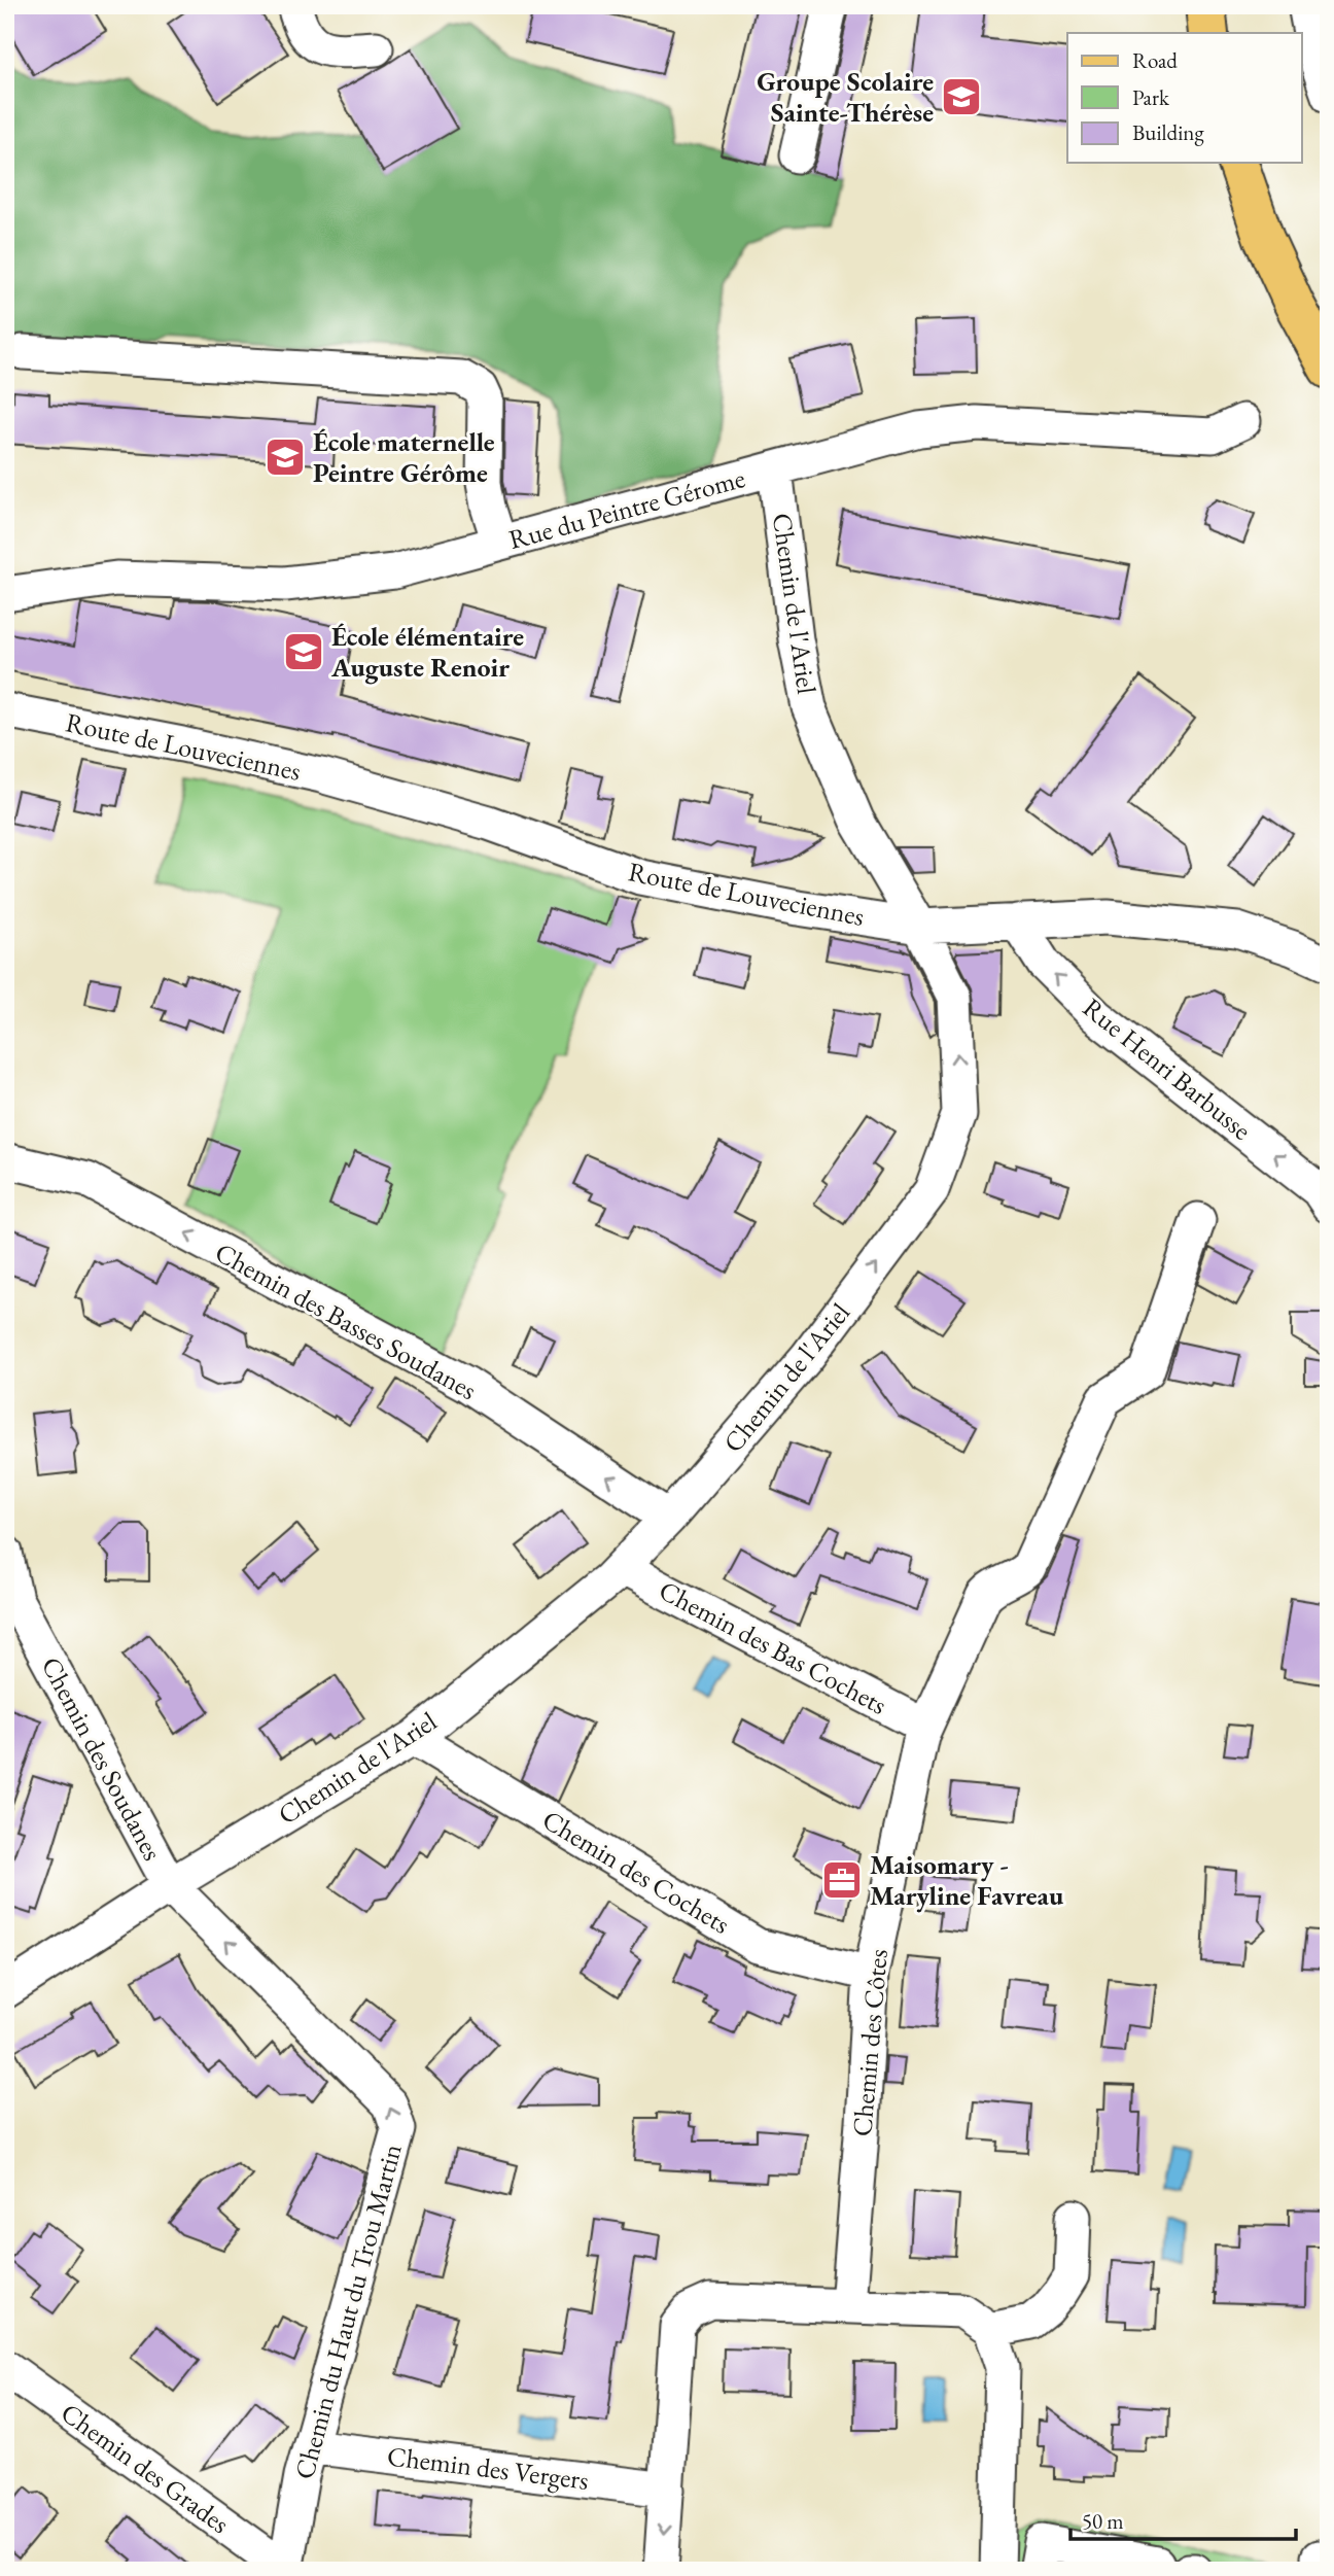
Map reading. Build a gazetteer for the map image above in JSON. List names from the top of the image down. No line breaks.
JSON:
{"streets":{"street":["Rue du Peintre Gérome","Chemin de l'Ariel","Route de Louveciennes","Rue Henri Barbusse","Chemin des Basses Soudanes","Chemin des Bas Cochets","Chemin des Soudanes","Chemin des Cochets","Chemin des Côtes","Chemin du Haut du Trou Martin","Chemin des Grades","Chemin des Vergers"]},"crossings":[["Rue du Peintre Gérome","Chemin de l'Ariel"],["Chemin de l'Ariel","Route de Louveciennes"],["Chemin de l'Ariel","Chemin des Basses Soudanes"],["Chemin de l'Ariel","Chemin des Bas Cochets"],["Chemin de l'Ariel","Chemin des Soudanes"],["Chemin de l'Ariel","Chemin des Cochets"],["Chemin de l'Ariel","Chemin du Haut du Trou Martin"],["Route de Louveciennes","Rue Henri Barbusse"],["Chemin des Bas Cochets","Chemin des Côtes"],["Chemin des Soudanes","Chemin du Haut du Trou Martin"],["Chemin des Cochets","Chemin des Côtes"],["Chemin du Haut du Trou Martin","Chemin des Grades"],["Chemin du Haut du Trou Martin","Chemin des Vergers"]],"one_way":["Rue Henri Barbusse","Chemin des Basses Soudanes","Chemin du Haut du Trou Martin"],"places":{"school or university":["Groupe Scolaire Sainte-Thérèse","École maternelle Peintre Gérôme","École élémentaire Auguste Renoir"],"office":["Maisomary - Maryline Favreau"]},"legend":["Road","Park","Building"],"scale_bar":"50 m"}
